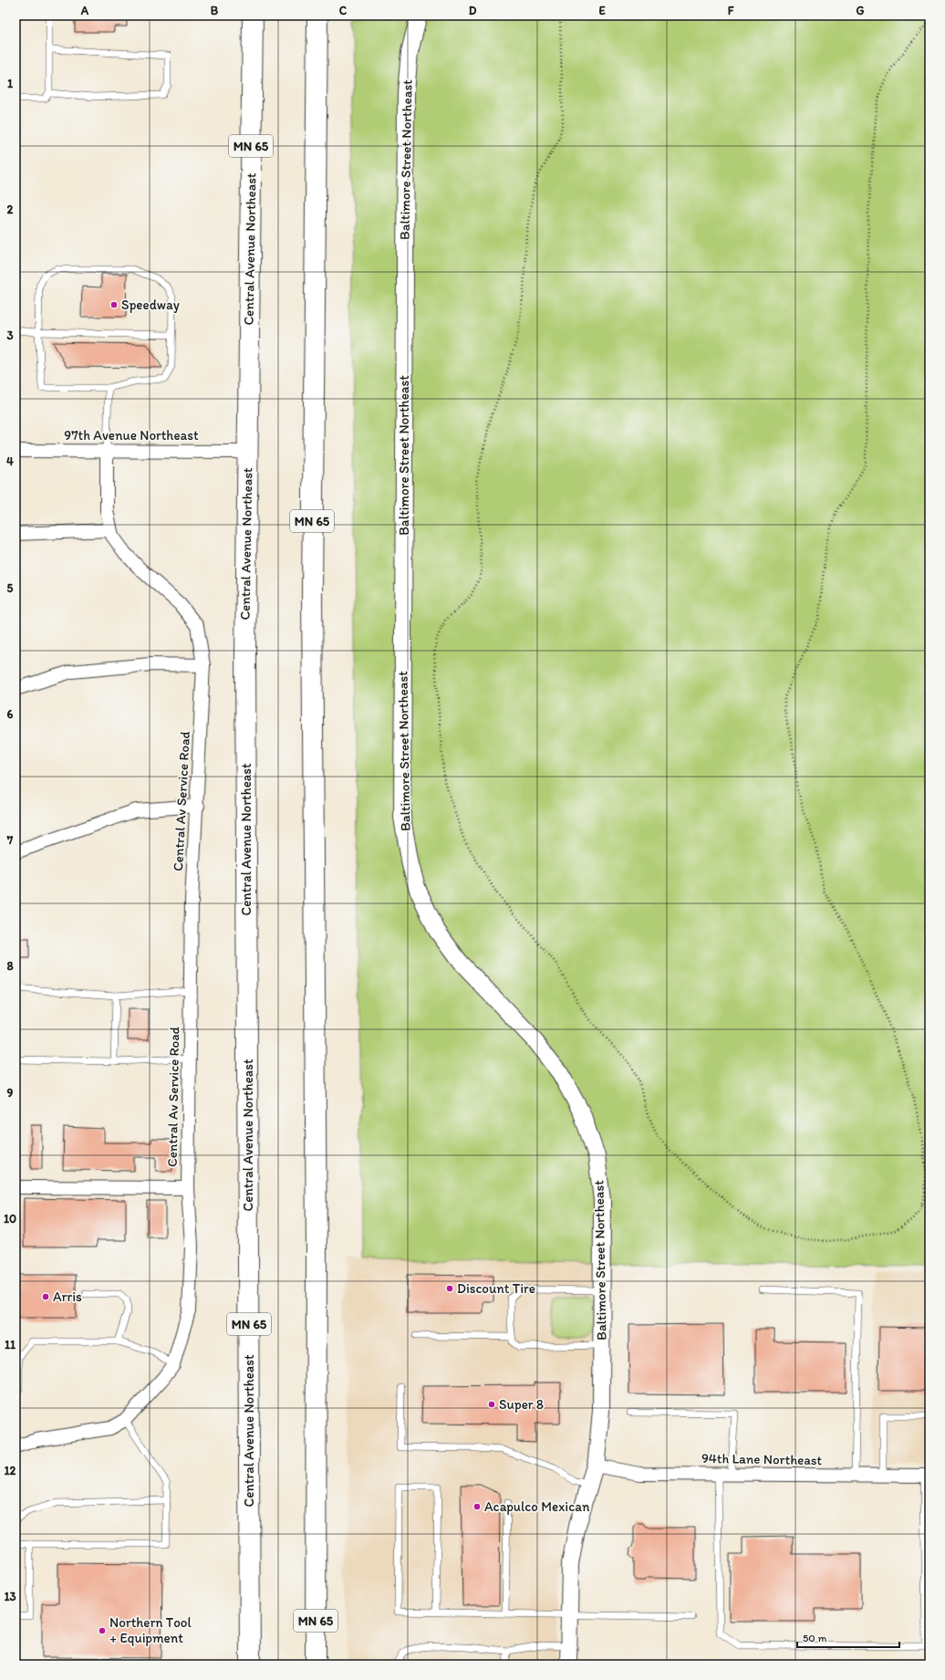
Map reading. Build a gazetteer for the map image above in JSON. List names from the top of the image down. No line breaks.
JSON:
{"streets":{"highway":["MN 65","Central Avenue Northeast"],"street":["Baltimore Street Northeast","97th Avenue Northeast","Central Av Service Road","94th Lane Northeast"]},"crossings":[["Baltimore Street Northeast","94th Lane Northeast"],["Central Avenue Northeast","97th Avenue Northeast"],["97th Avenue Northeast","Central Av Service Road"]],"places":["Speedway","Discount Tire","Arris","Super 8","Acapulco Mexican","Northern Tool + Equipment"],"scale_bar":"50 m","grid":{"columns":["A","B","C","D","E","F","G"],"rows":["1","2","3","4","5","6","7","8","9","10","11","12","13"]}}
